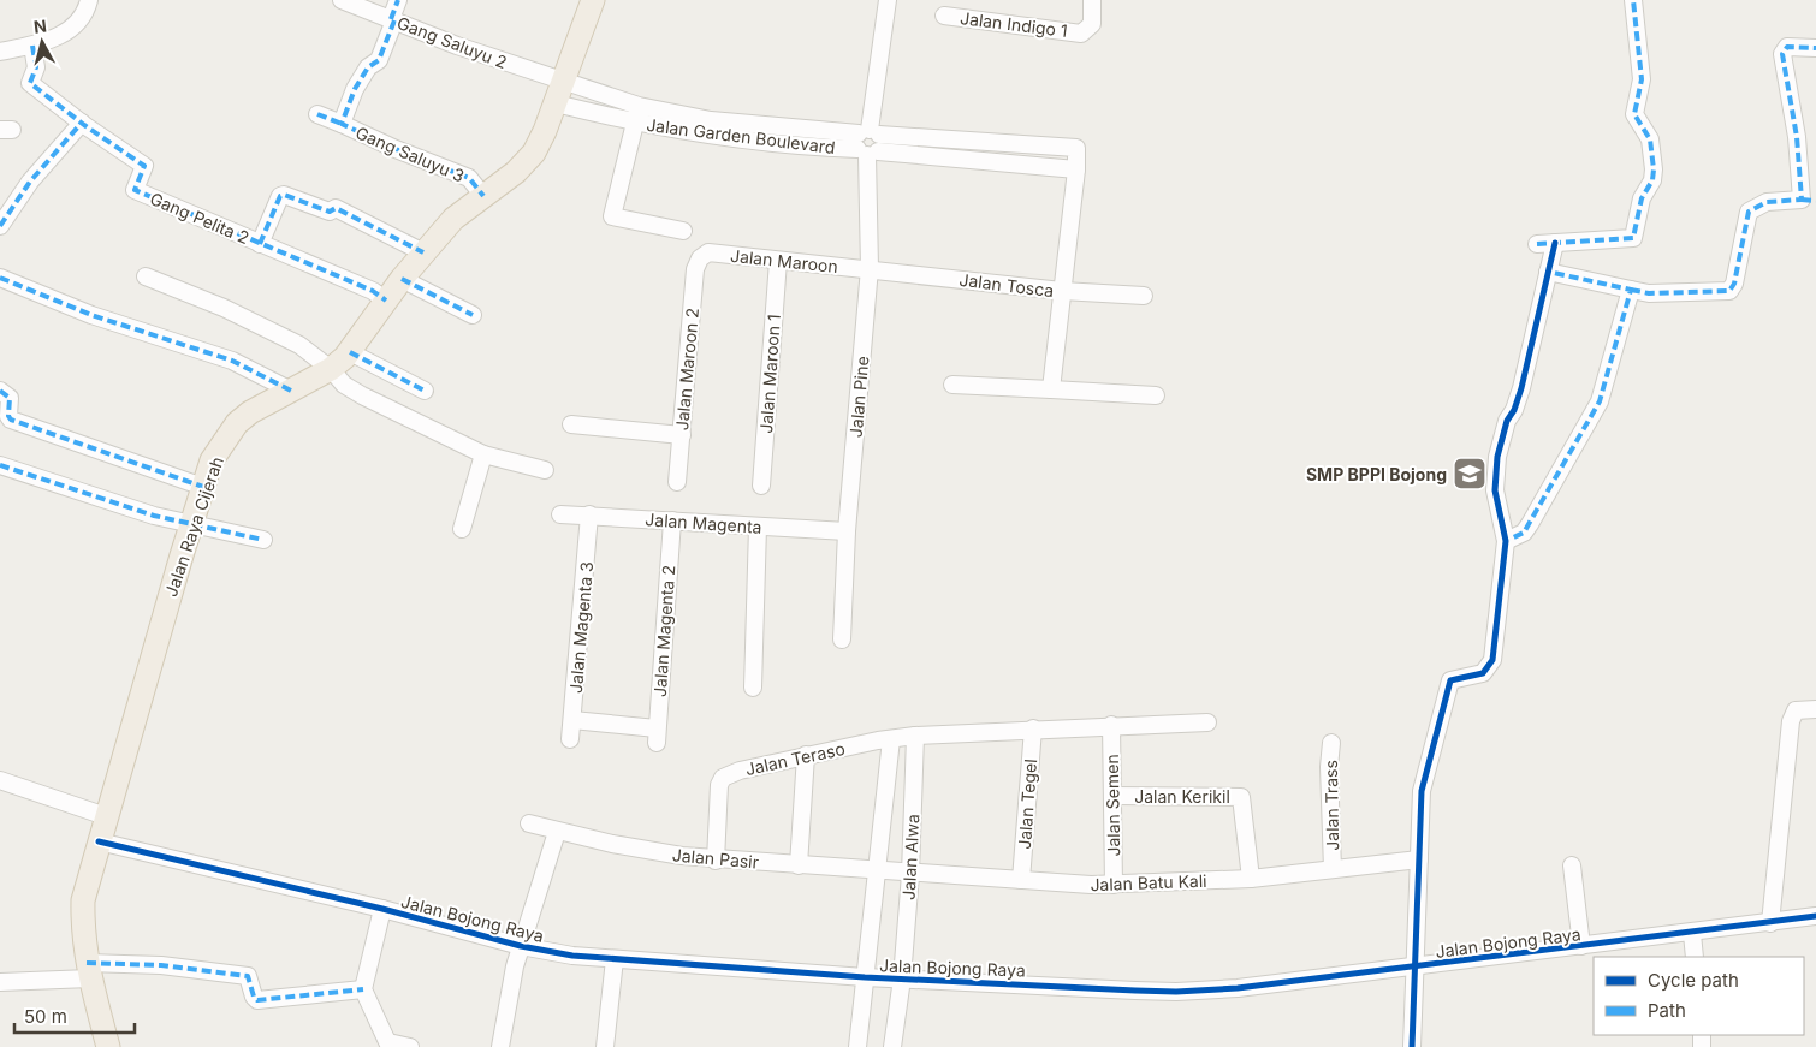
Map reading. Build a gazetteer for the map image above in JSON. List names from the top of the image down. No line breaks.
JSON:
{"streets":{"main road":["Jalan Raya Cijerah"],"street":["Jalan Indigo 1","Gang Saluyu 2","Jalan Garden Boulevard","Gang Saluyu 3","Gang Pelita 2","Jalan Maroon","Jalan Tosca","Jalan Maroon 2","Jalan Maroon 1","Jalan Pine","Jalan Magenta","Jalan Magenta 3","Jalan Magenta 2","Jalan Teraso","Jalan Kerikil","Jalan Tegel","Jalan Semen","Jalan Trass","Jalan Alwa","Jalan Pasir","Jalan Batu Kali","Jalan Bojong Raya"]},"crossings":[["Gang Saluyu 2","Jalan Garden Boulevard"],["Gang Saluyu 2","Gang Saluyu 3"],["Gang Saluyu 2","Jalan Raya Cijerah"],["Jalan Garden Boulevard","Jalan Pine"],["Jalan Garden Boulevard","Jalan Raya Cijerah"],["Gang Saluyu 3","Jalan Raya Cijerah"],["Gang Pelita 2","Jalan Raya Cijerah"],["Jalan Maroon","Jalan Tosca"],["Jalan Maroon","Jalan Maroon 2"],["Jalan Maroon","Jalan Maroon 1"],["Jalan Maroon","Jalan Pine"],["Jalan Tosca","Jalan Pine"],["Jalan Pine","Jalan Magenta"],["Jalan Magenta","Jalan Magenta 3"],["Jalan Magenta","Jalan Magenta 2"],["Jalan Raya Cijerah","Jalan Bojong Raya"],["Jalan Magenta 3","Jalan Magenta 2"],["Jalan Teraso","Jalan Tegel"],["Jalan Teraso","Jalan Semen"],["Jalan Teraso","Jalan Alwa"],["Jalan Teraso","Jalan Pasir"],["Jalan Kerikil","Jalan Semen"],["Jalan Kerikil","Jalan Batu Kali"],["Jalan Tegel","Jalan Batu Kali"],["Jalan Semen","Jalan Batu Kali"],["Jalan Trass","Jalan Batu Kali"],["Jalan Alwa","Jalan Pasir"],["Jalan Alwa","Jalan Batu Kali"],["Jalan Alwa","Jalan Bojong Raya"],["Jalan Pasir","Jalan Batu Kali"]],"places":{"school or university":["SMP BPPI Bojong"]},"legend":["Cycle path","Path"],"scale_bar":"50 m","north":"top"}
